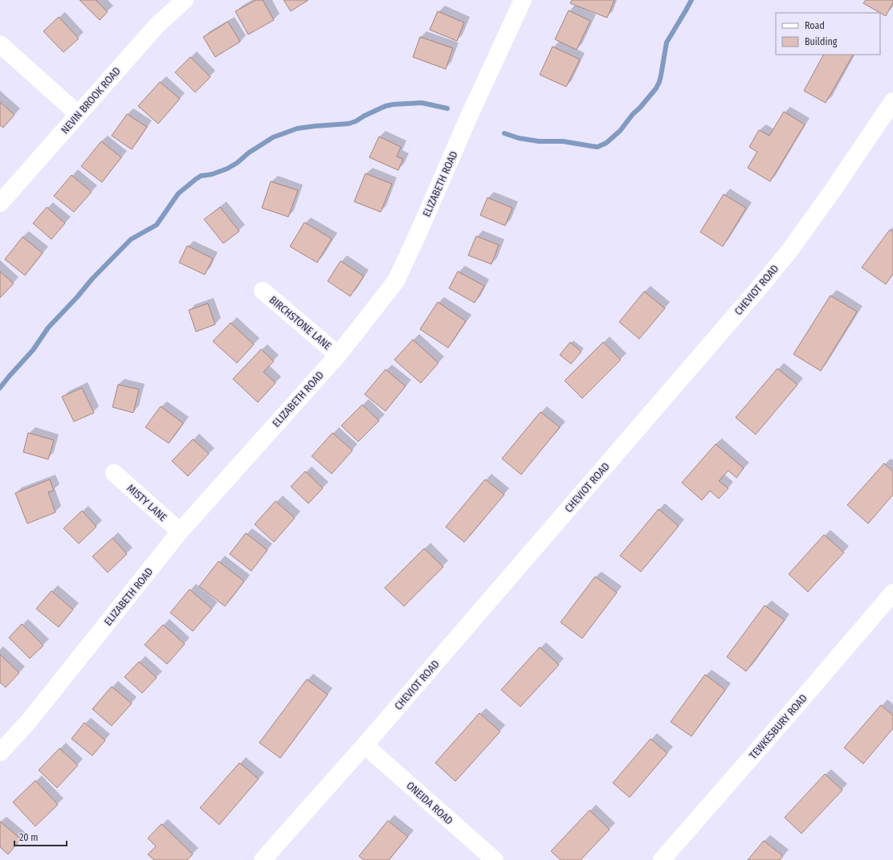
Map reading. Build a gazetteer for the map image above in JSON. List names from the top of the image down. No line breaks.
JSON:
{"streets":{"street":["NEVIN BROOK ROAD","ELIZABETH ROAD","CHEVIOT ROAD","BIRCHSTONE LANE","MISTY LANE","TEWKESBURY ROAD","ONEIDA ROAD"]},"crossings":[["ELIZABETH ROAD","BIRCHSTONE LANE"],["ELIZABETH ROAD","MISTY LANE"],["CHEVIOT ROAD","ONEIDA ROAD"]],"legend":["Road","Building"],"scale_bar":"20 m"}
